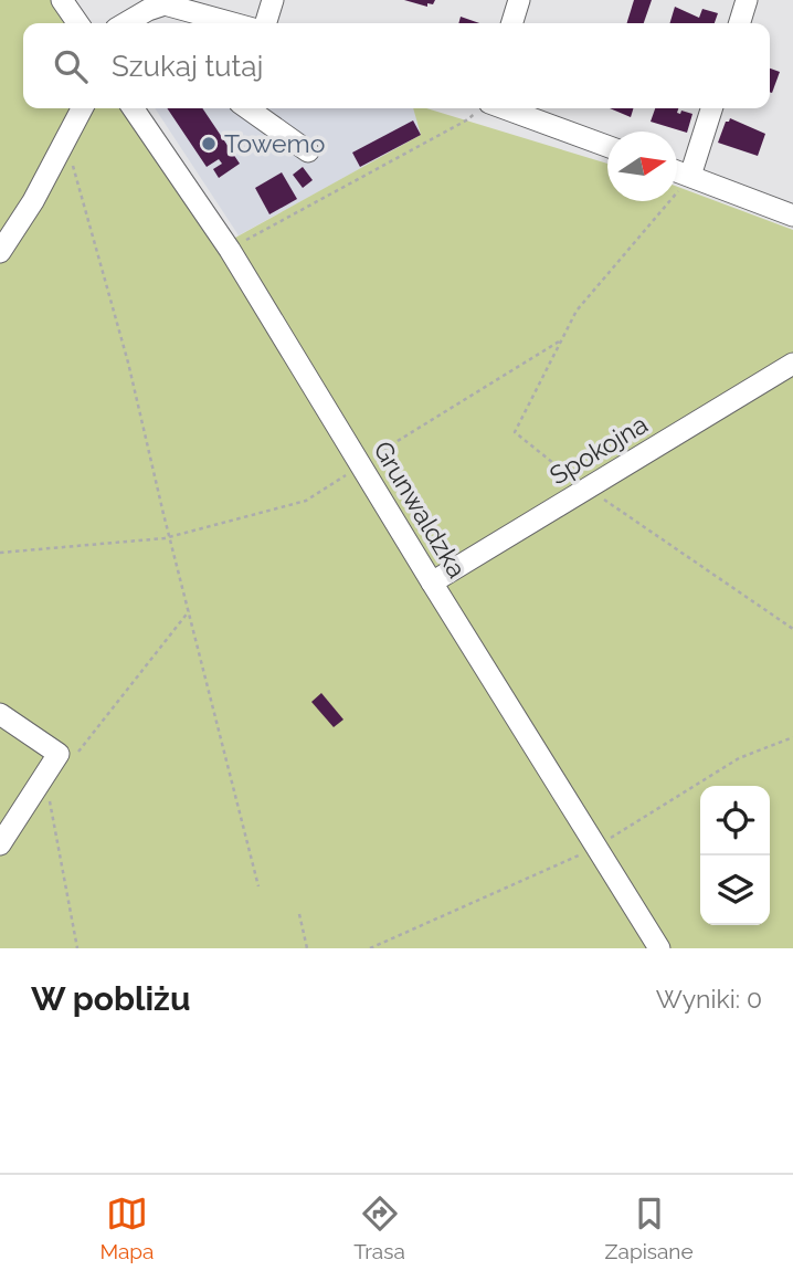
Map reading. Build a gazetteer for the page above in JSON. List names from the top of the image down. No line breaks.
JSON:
{"streets":{"street":["Spokojna","Grunwaldzka"]},"crossings":[["Spokojna","Grunwaldzka"]],"places":["Towemo"],"north":"right","page":{"search":"Szukaj tutaj","heading":["W pobliżu","Wyniki: 0"],"nav":["Mapa","Trasa","Zapisane"]}}
